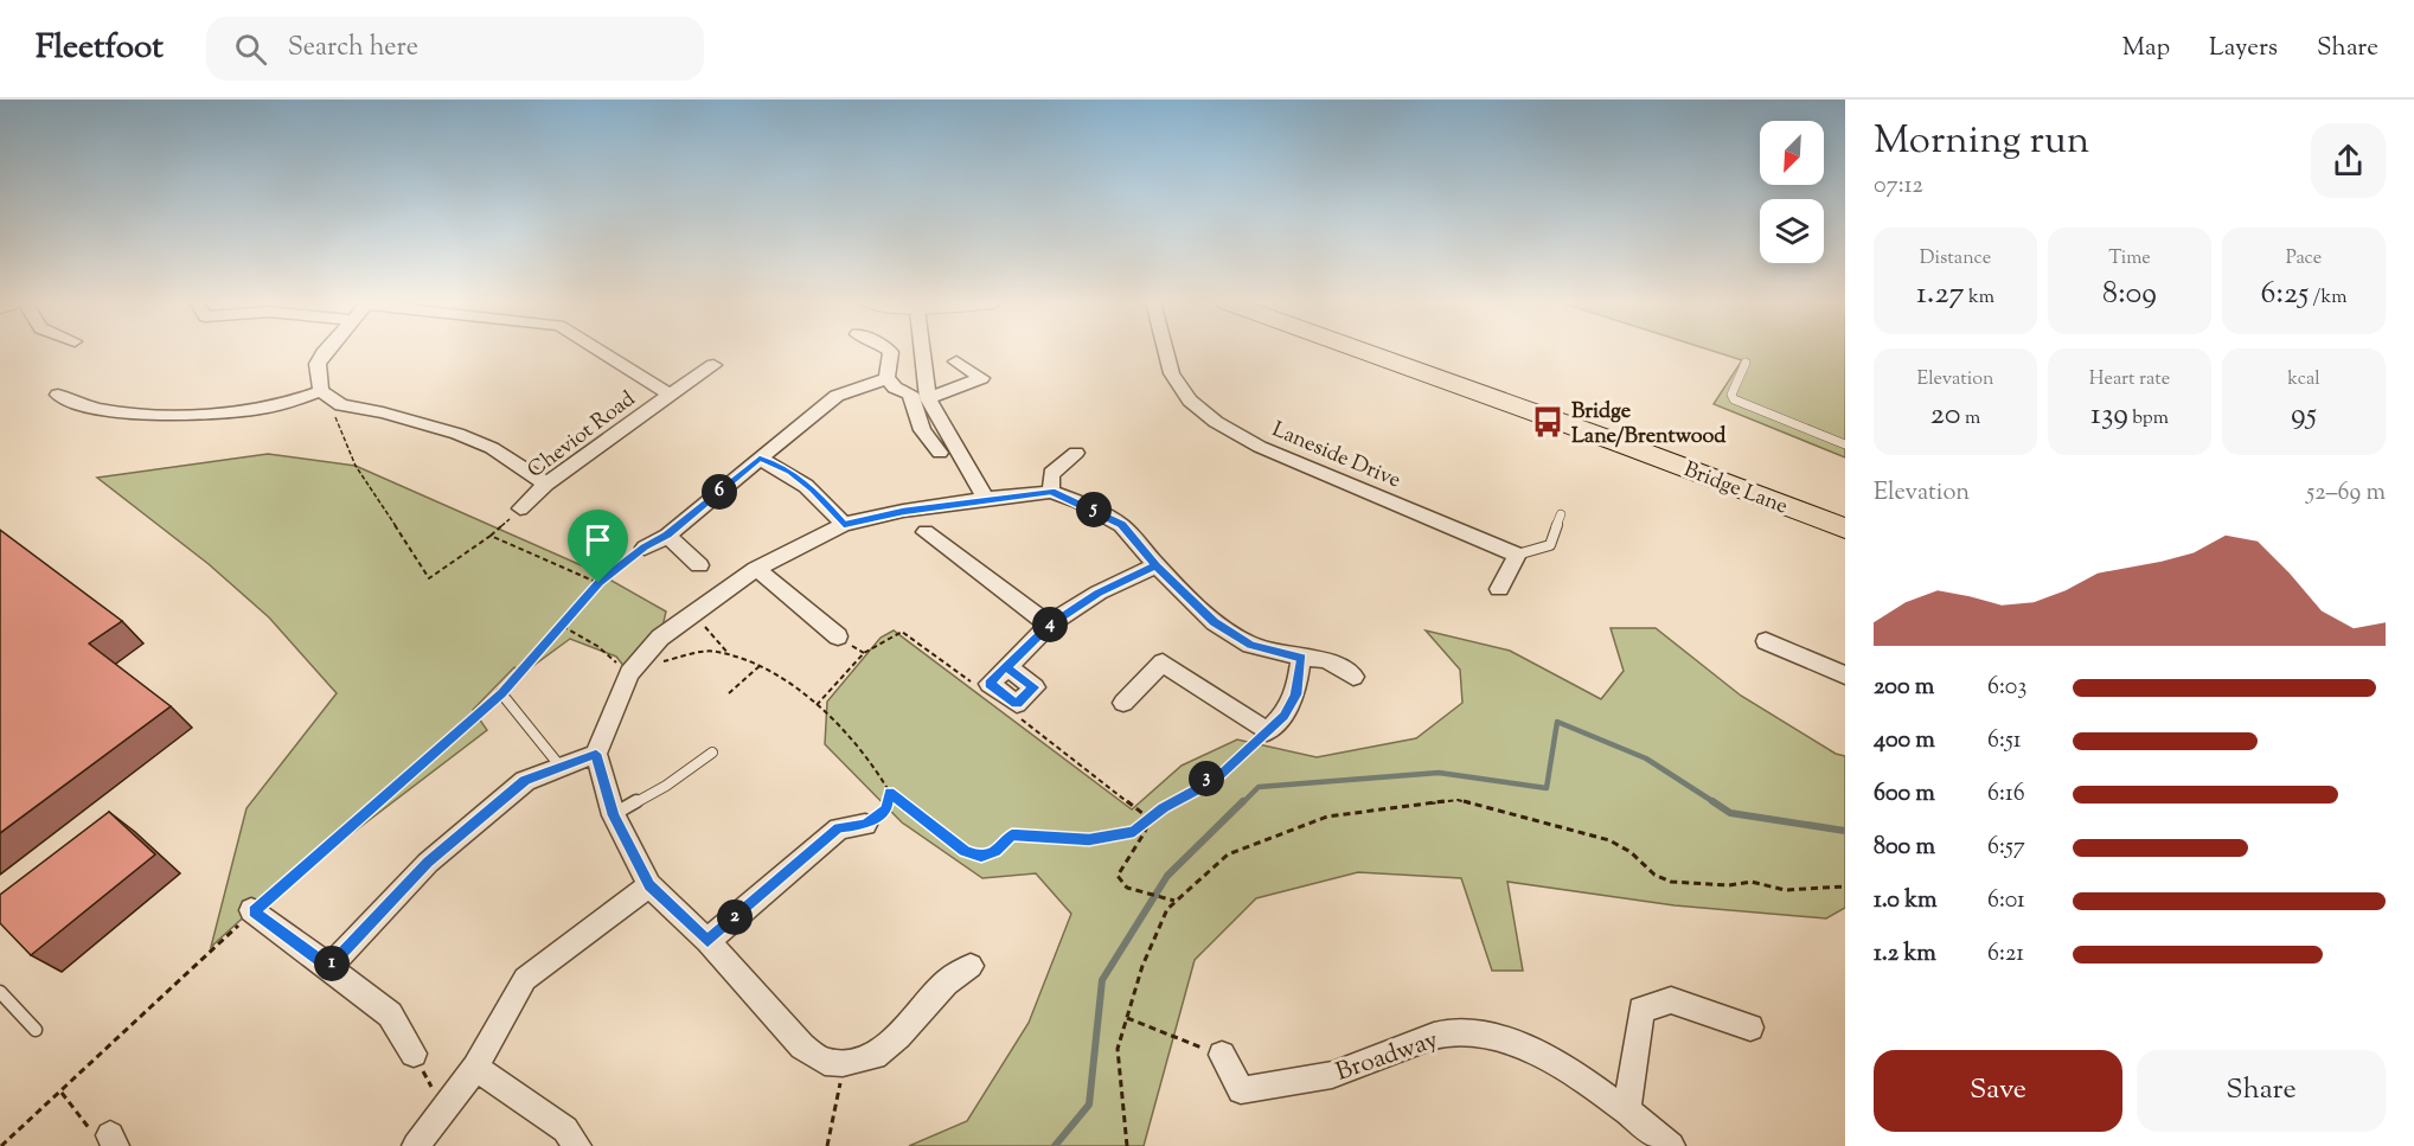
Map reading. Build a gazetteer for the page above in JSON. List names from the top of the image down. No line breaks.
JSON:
{"streets":{"main road":["Bridge Lane"],"street":["Cheviot Road","Laneside Drive","Broadway"]},"places":{"bus stop":["Bridge Lane/Brentwood"]},"north":"bottom left","page":{"header":"Fleetfoot","search":"Search here","nav":["Map","Layers","Share"],"heading":["Morning run","07:12"],"stats":[["Distance","1.27 km"],["Time","8:09"],["Pace","6:25 /km"],["Elevation","20 m"],["Heart rate","139 bpm"],["kcal","95"]],"chart":["Elevation","52–69 m"],"pins":["6","5","4","3","2","1"],"list":[{"name":"200 m","note":"6:03"},{"name":"400 m","note":"6:51"},{"name":"600 m","note":"6:16"},{"name":"800 m","note":"6:57"},{"name":"1.0 km","note":"6:01"},{"name":"1.2 km","note":"6:21"}],"buttons":["Save","Share"]}}
